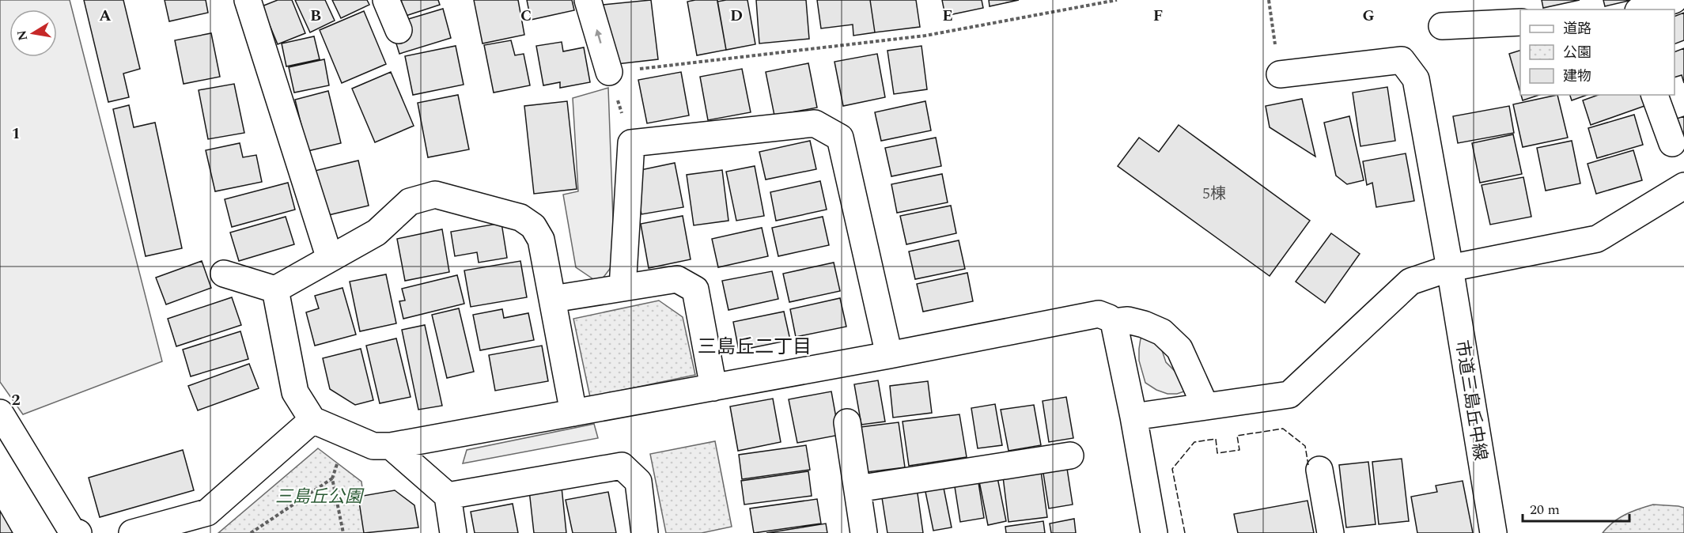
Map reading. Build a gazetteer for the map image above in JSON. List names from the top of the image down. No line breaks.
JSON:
{"streets":{"street":["市道三島丘中線"]},"districts":["三島丘二丁目"],"parks":["三島丘公園"],"house_numbers":["5棟"],"legend":["道路","公園","建物"],"scale_bar":"20 m","north":"left","grid":{"columns":["A","B","C","D","E","F","G"],"rows":["1","2"]}}
